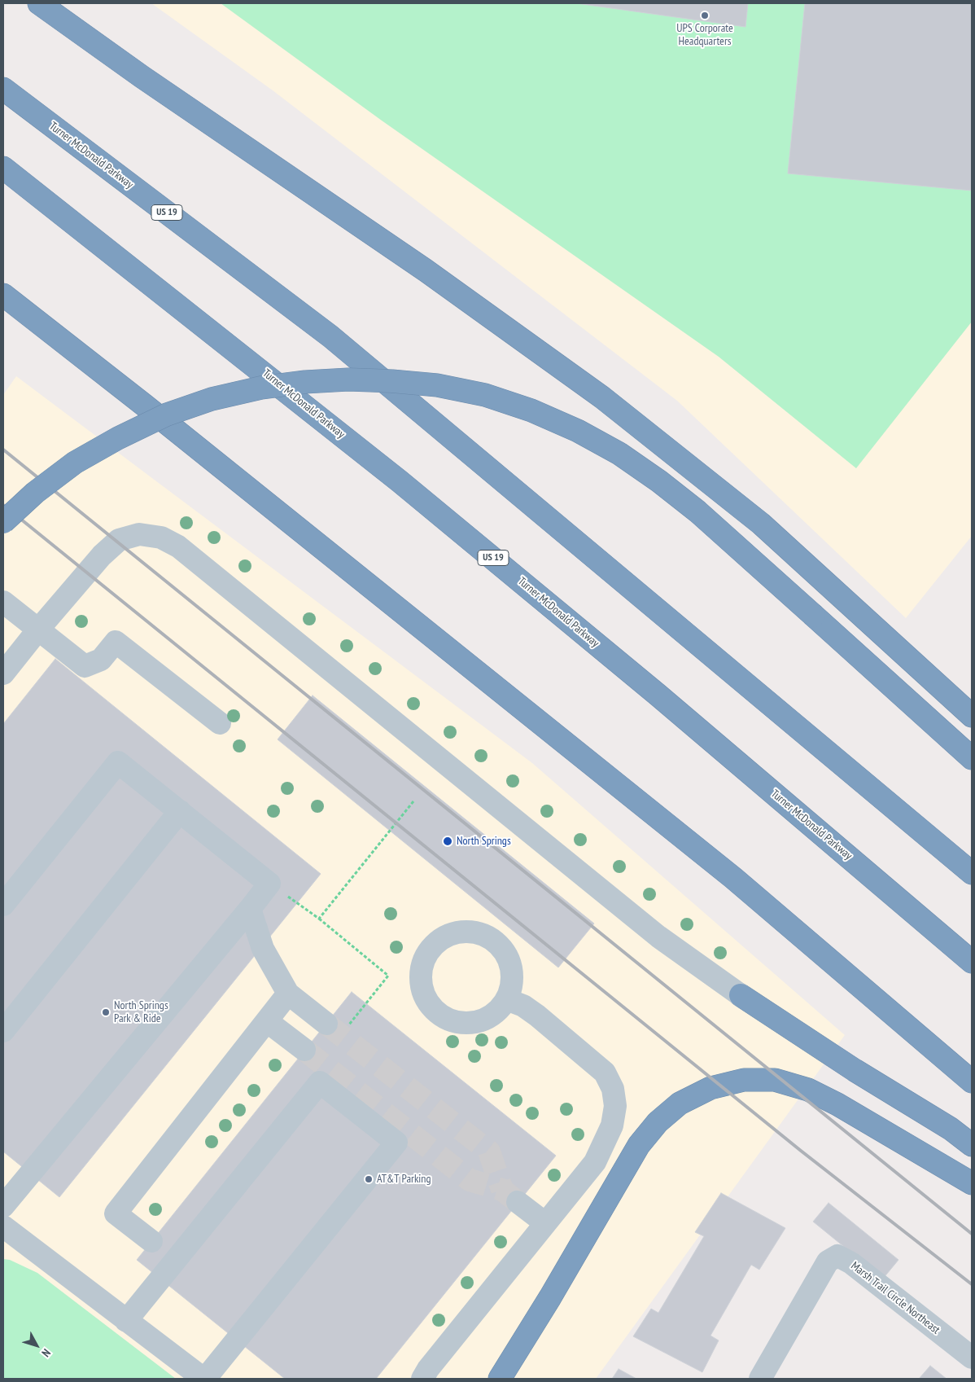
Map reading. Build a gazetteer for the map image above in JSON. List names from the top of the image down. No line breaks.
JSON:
{"streets":{"highway":["Turner McDonald Parkway","US 19"],"street":["Marsh Trail Circle Northeast"]},"places":["UPS Corporate Headquarters","North Springs","North Springs Park & Ride","AT&T Parking"],"north":"bottom right"}
